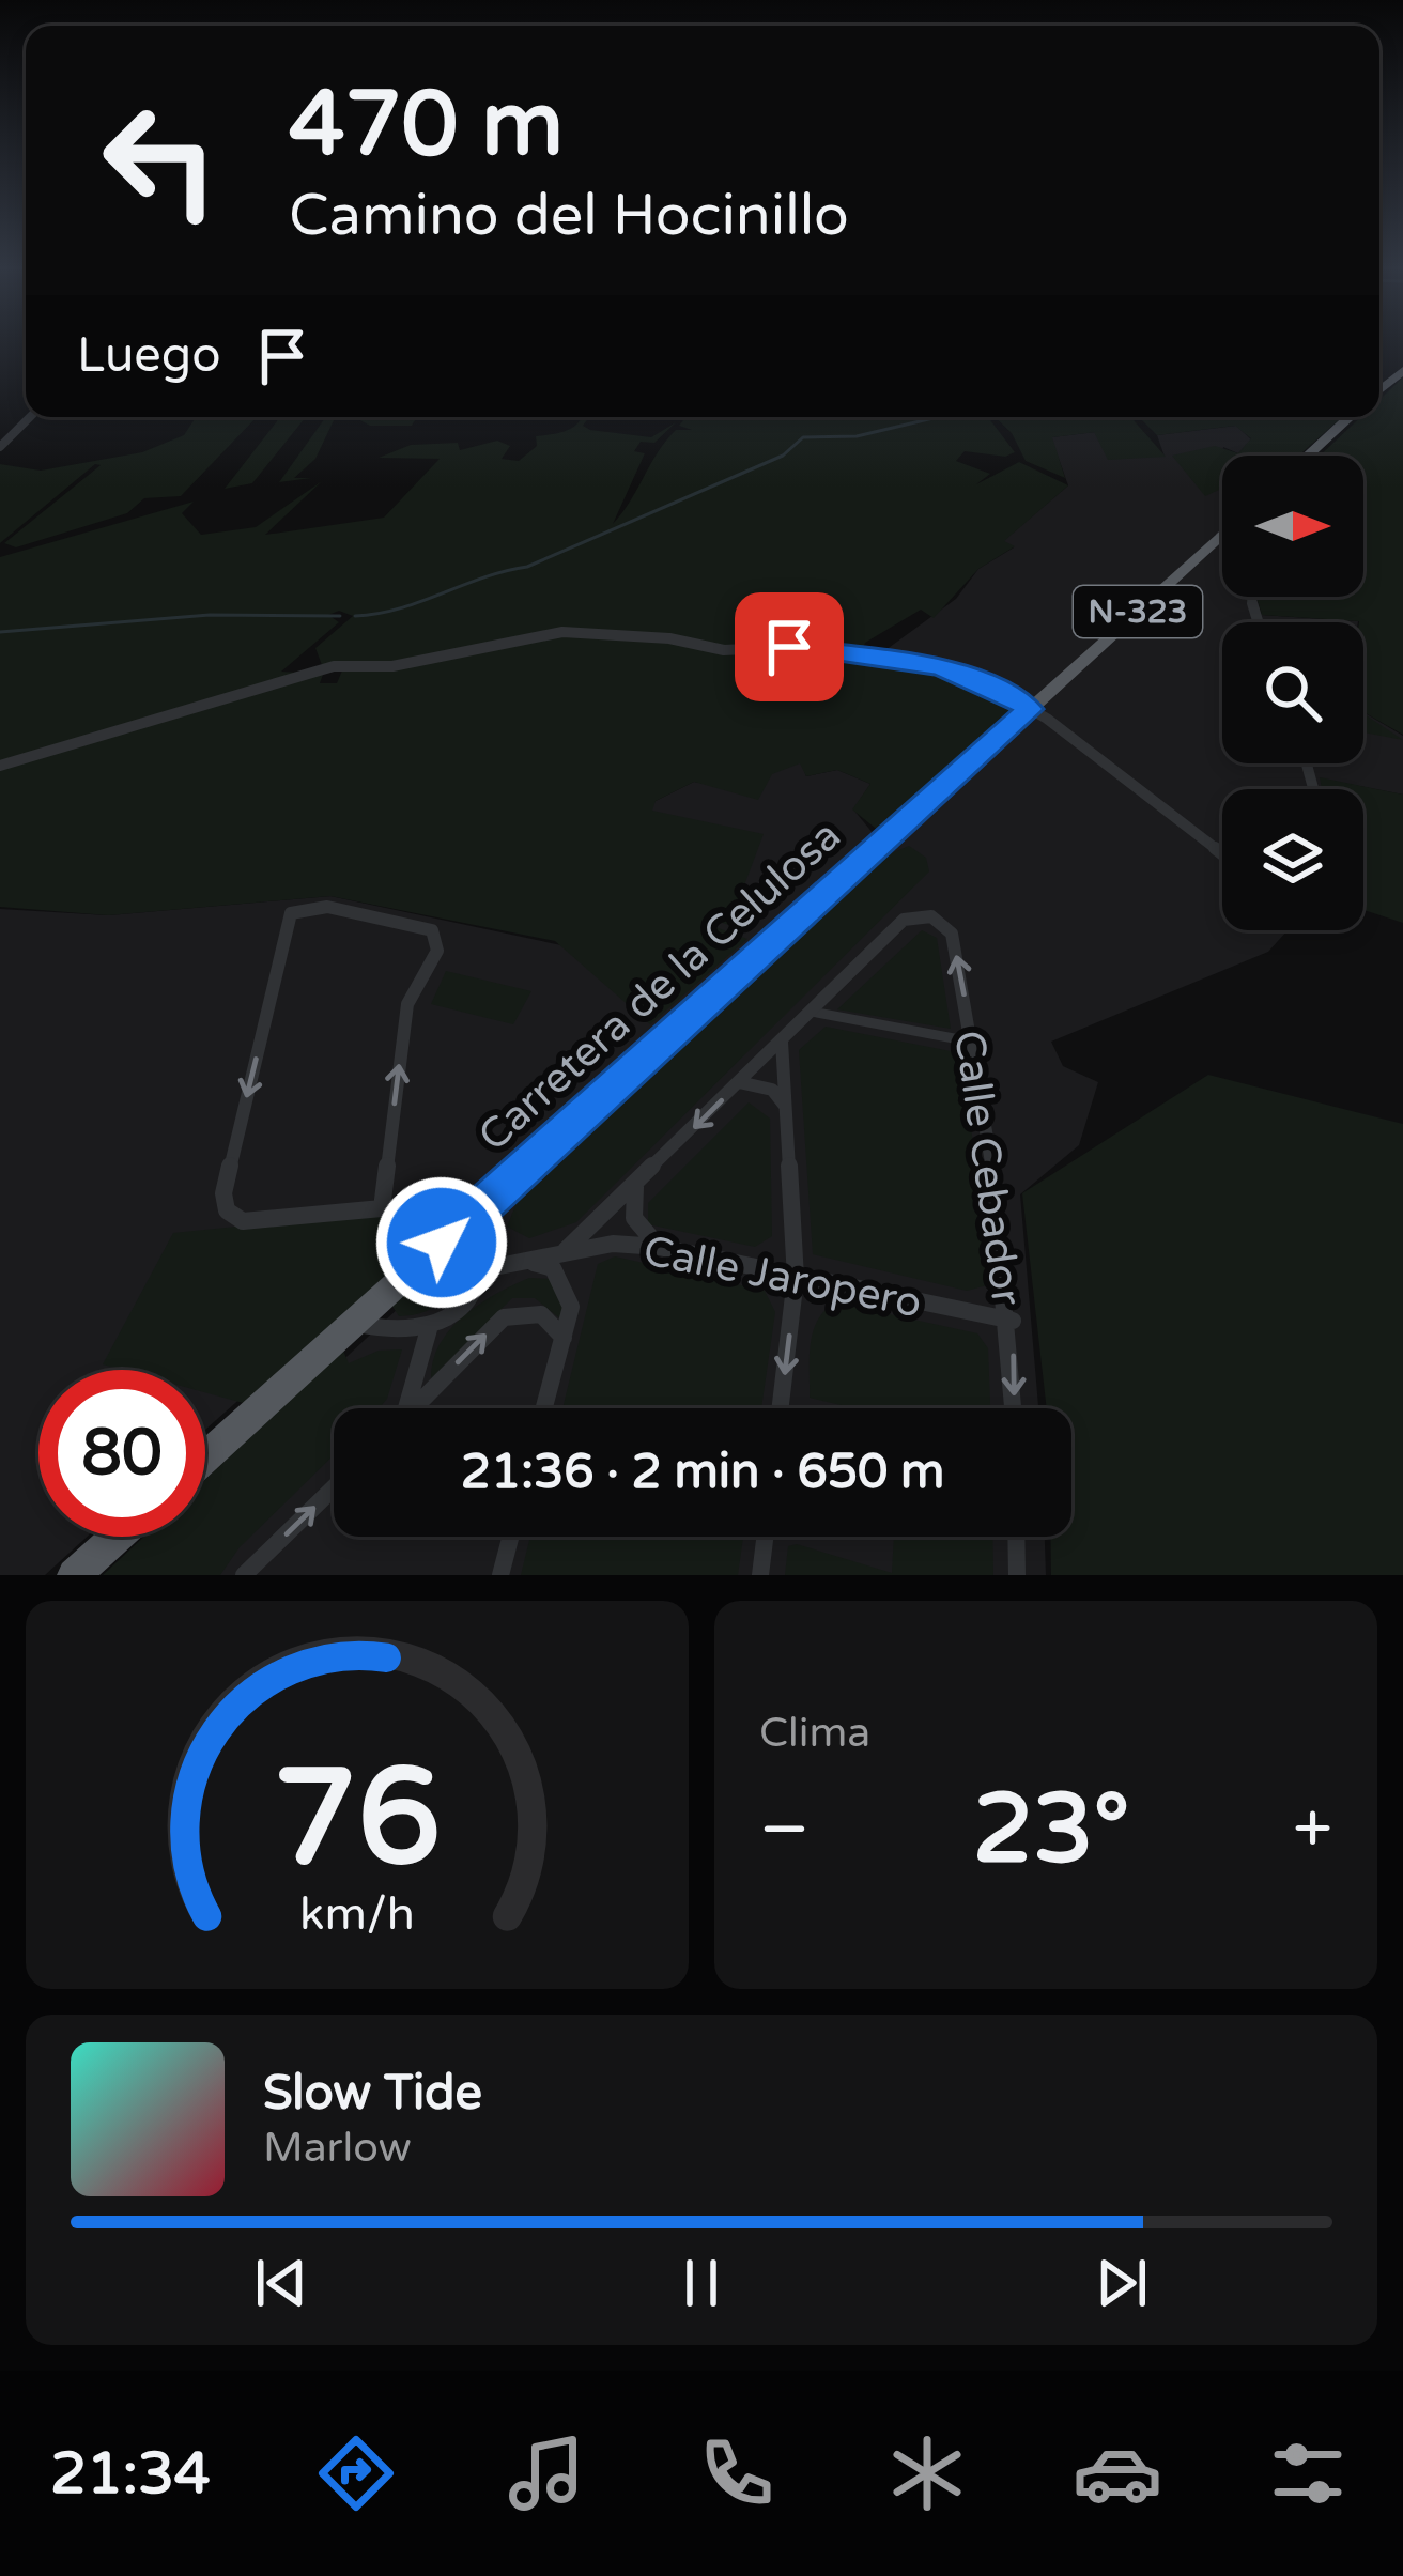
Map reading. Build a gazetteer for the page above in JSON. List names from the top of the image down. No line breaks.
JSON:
{"streets":{"highway":["N-323","Carretera de la Celulosa"],"street":["Calle Cebador","Calle Jaropero"]},"crossings":[["N-323","Carretera de la Celulosa"],["Calle Cebador","Calle Jaropero"]],"north":"right","page":{"turn":["470 m","Camino del Hocinillo"],"then":"Luego","limit":"80","trip":"21:36 · 2 min · 650 m","tile":"Clima","heat":["−","23°","+"],"song":["Slow Tide","Marlow"],"tabs":"21:34","gauge":["76","km/h"]}}
